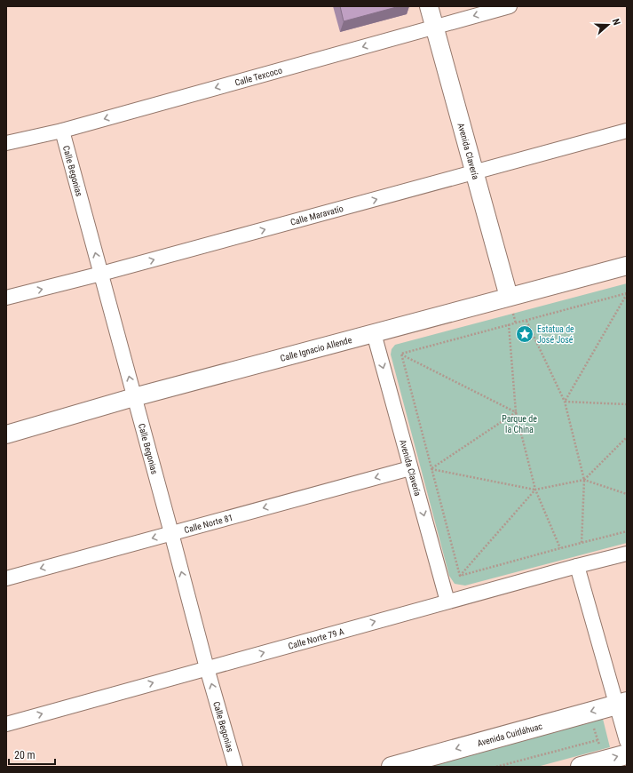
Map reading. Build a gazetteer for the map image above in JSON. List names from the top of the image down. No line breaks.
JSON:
{"streets":{"main road":["Avenida Cuitláhuac"],"street":["Calle Texcoco","Avenida Clavería","Calle Begonias","Calle Maravatío","Calle Ignacio Allende","Calle Norte 81","Calle Norte 79 A"]},"crossings":[["Calle Texcoco","Avenida Clavería"],["Calle Texcoco","Calle Begonias"],["Avenida Clavería","Calle Maravatío"],["Avenida Clavería","Calle Ignacio Allende"],["Avenida Clavería","Calle Norte 81"],["Avenida Clavería","Calle Norte 79 A"],["Calle Begonias","Calle Maravatío"],["Calle Begonias","Calle Ignacio Allende"],["Calle Begonias","Calle Norte 81"],["Calle Begonias","Calle Norte 79 A"]],"one_way":["Calle Texcoco","Avenida Clavería","Calle Begonias","Calle Maravatío","Calle Norte 81","Calle Norte 79 A","Avenida Cuitláhuac"],"parks":["Parque de la China"],"places":{"place":["Estatua de José José"]},"scale_bar":"20 m","north":"right"}
